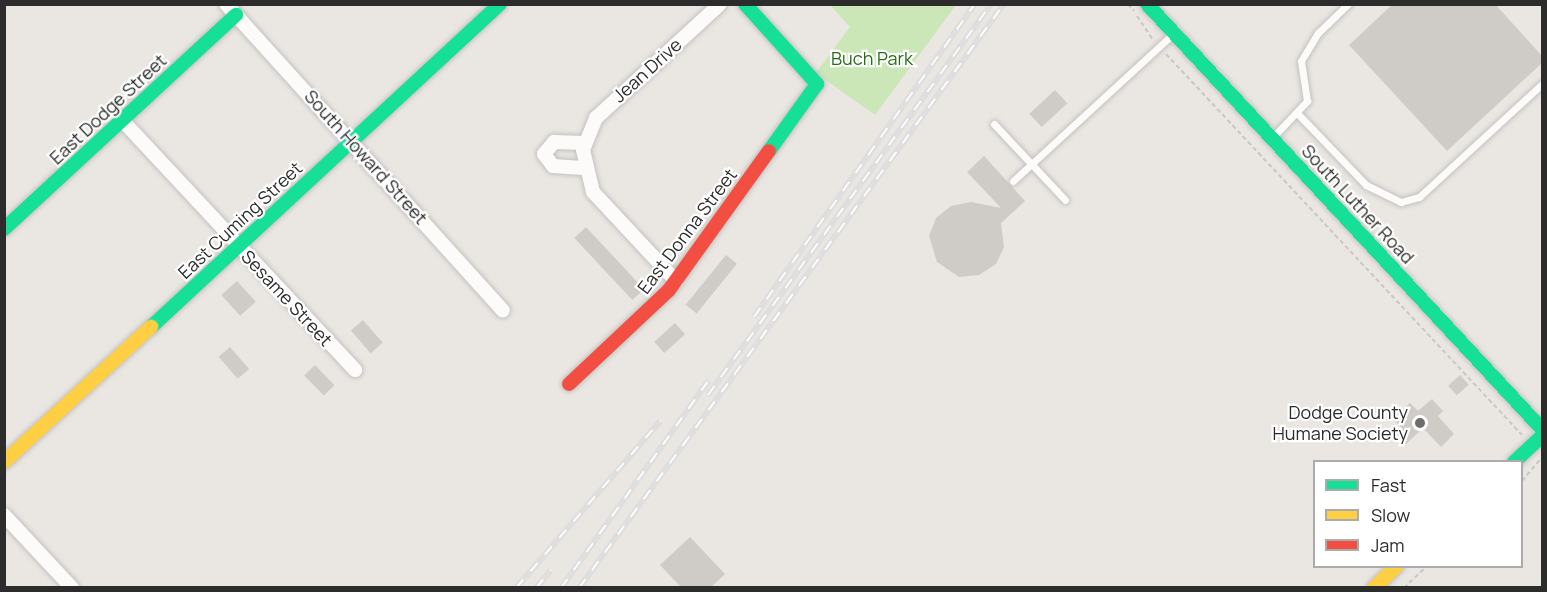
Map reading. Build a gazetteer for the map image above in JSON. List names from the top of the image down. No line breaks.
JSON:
{"streets":{"street":["Jean Drive","East Dodge Street","South Howard Street","South Luther Road","East Cuming Street","East Donna Street","Sesame Street"]},"crossings":[["Jean Drive","East Donna Street"],["East Dodge Street","South Howard Street"],["East Dodge Street","Sesame Street"],["South Howard Street","East Cuming Street"],["East Cuming Street","Sesame Street"]],"parks":["Buch Park"],"places":["Dodge County Humane Society"],"legend":["Fast","Slow","Jam"]}
